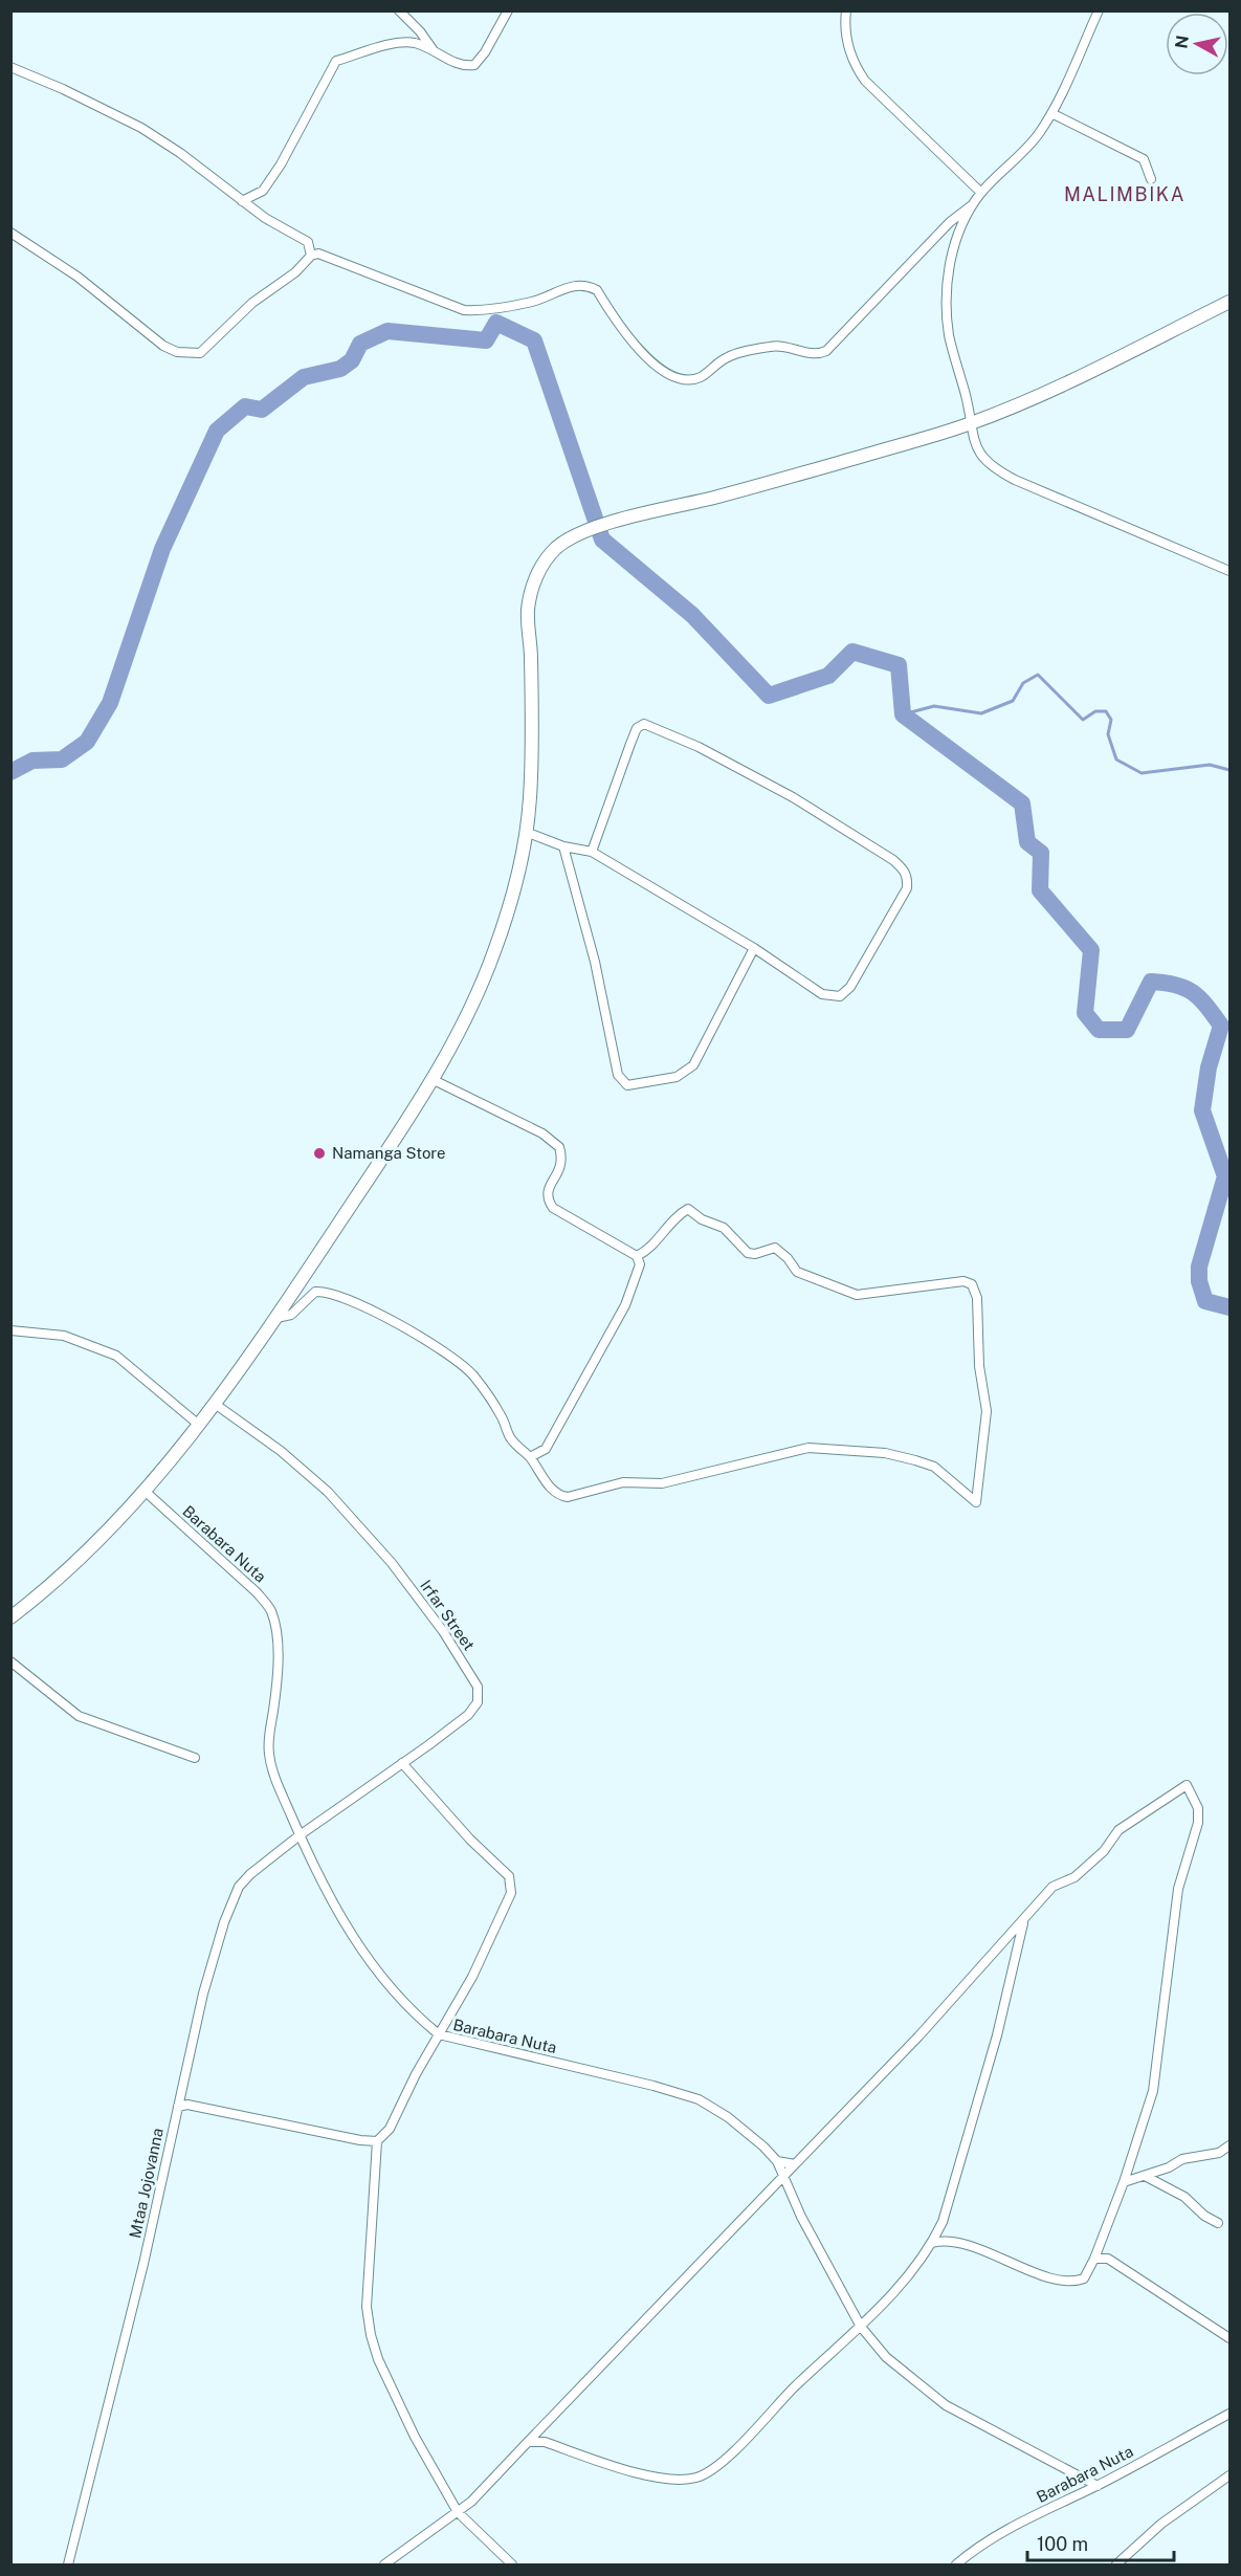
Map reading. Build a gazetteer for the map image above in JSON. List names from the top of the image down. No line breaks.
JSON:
{"streets":{"street":["Barabara Nuta","Irfar Street","Mtaa Jojovanna"]},"crossings":[["Barabara Nuta","Irfar Street"],["Barabara Nuta","Mtaa Jojovanna"],["Irfar Street","Mtaa Jojovanna"]],"districts":["MALIMBIKA"],"places":["Namanga Store"],"scale_bar":"100 m","north":"left"}
